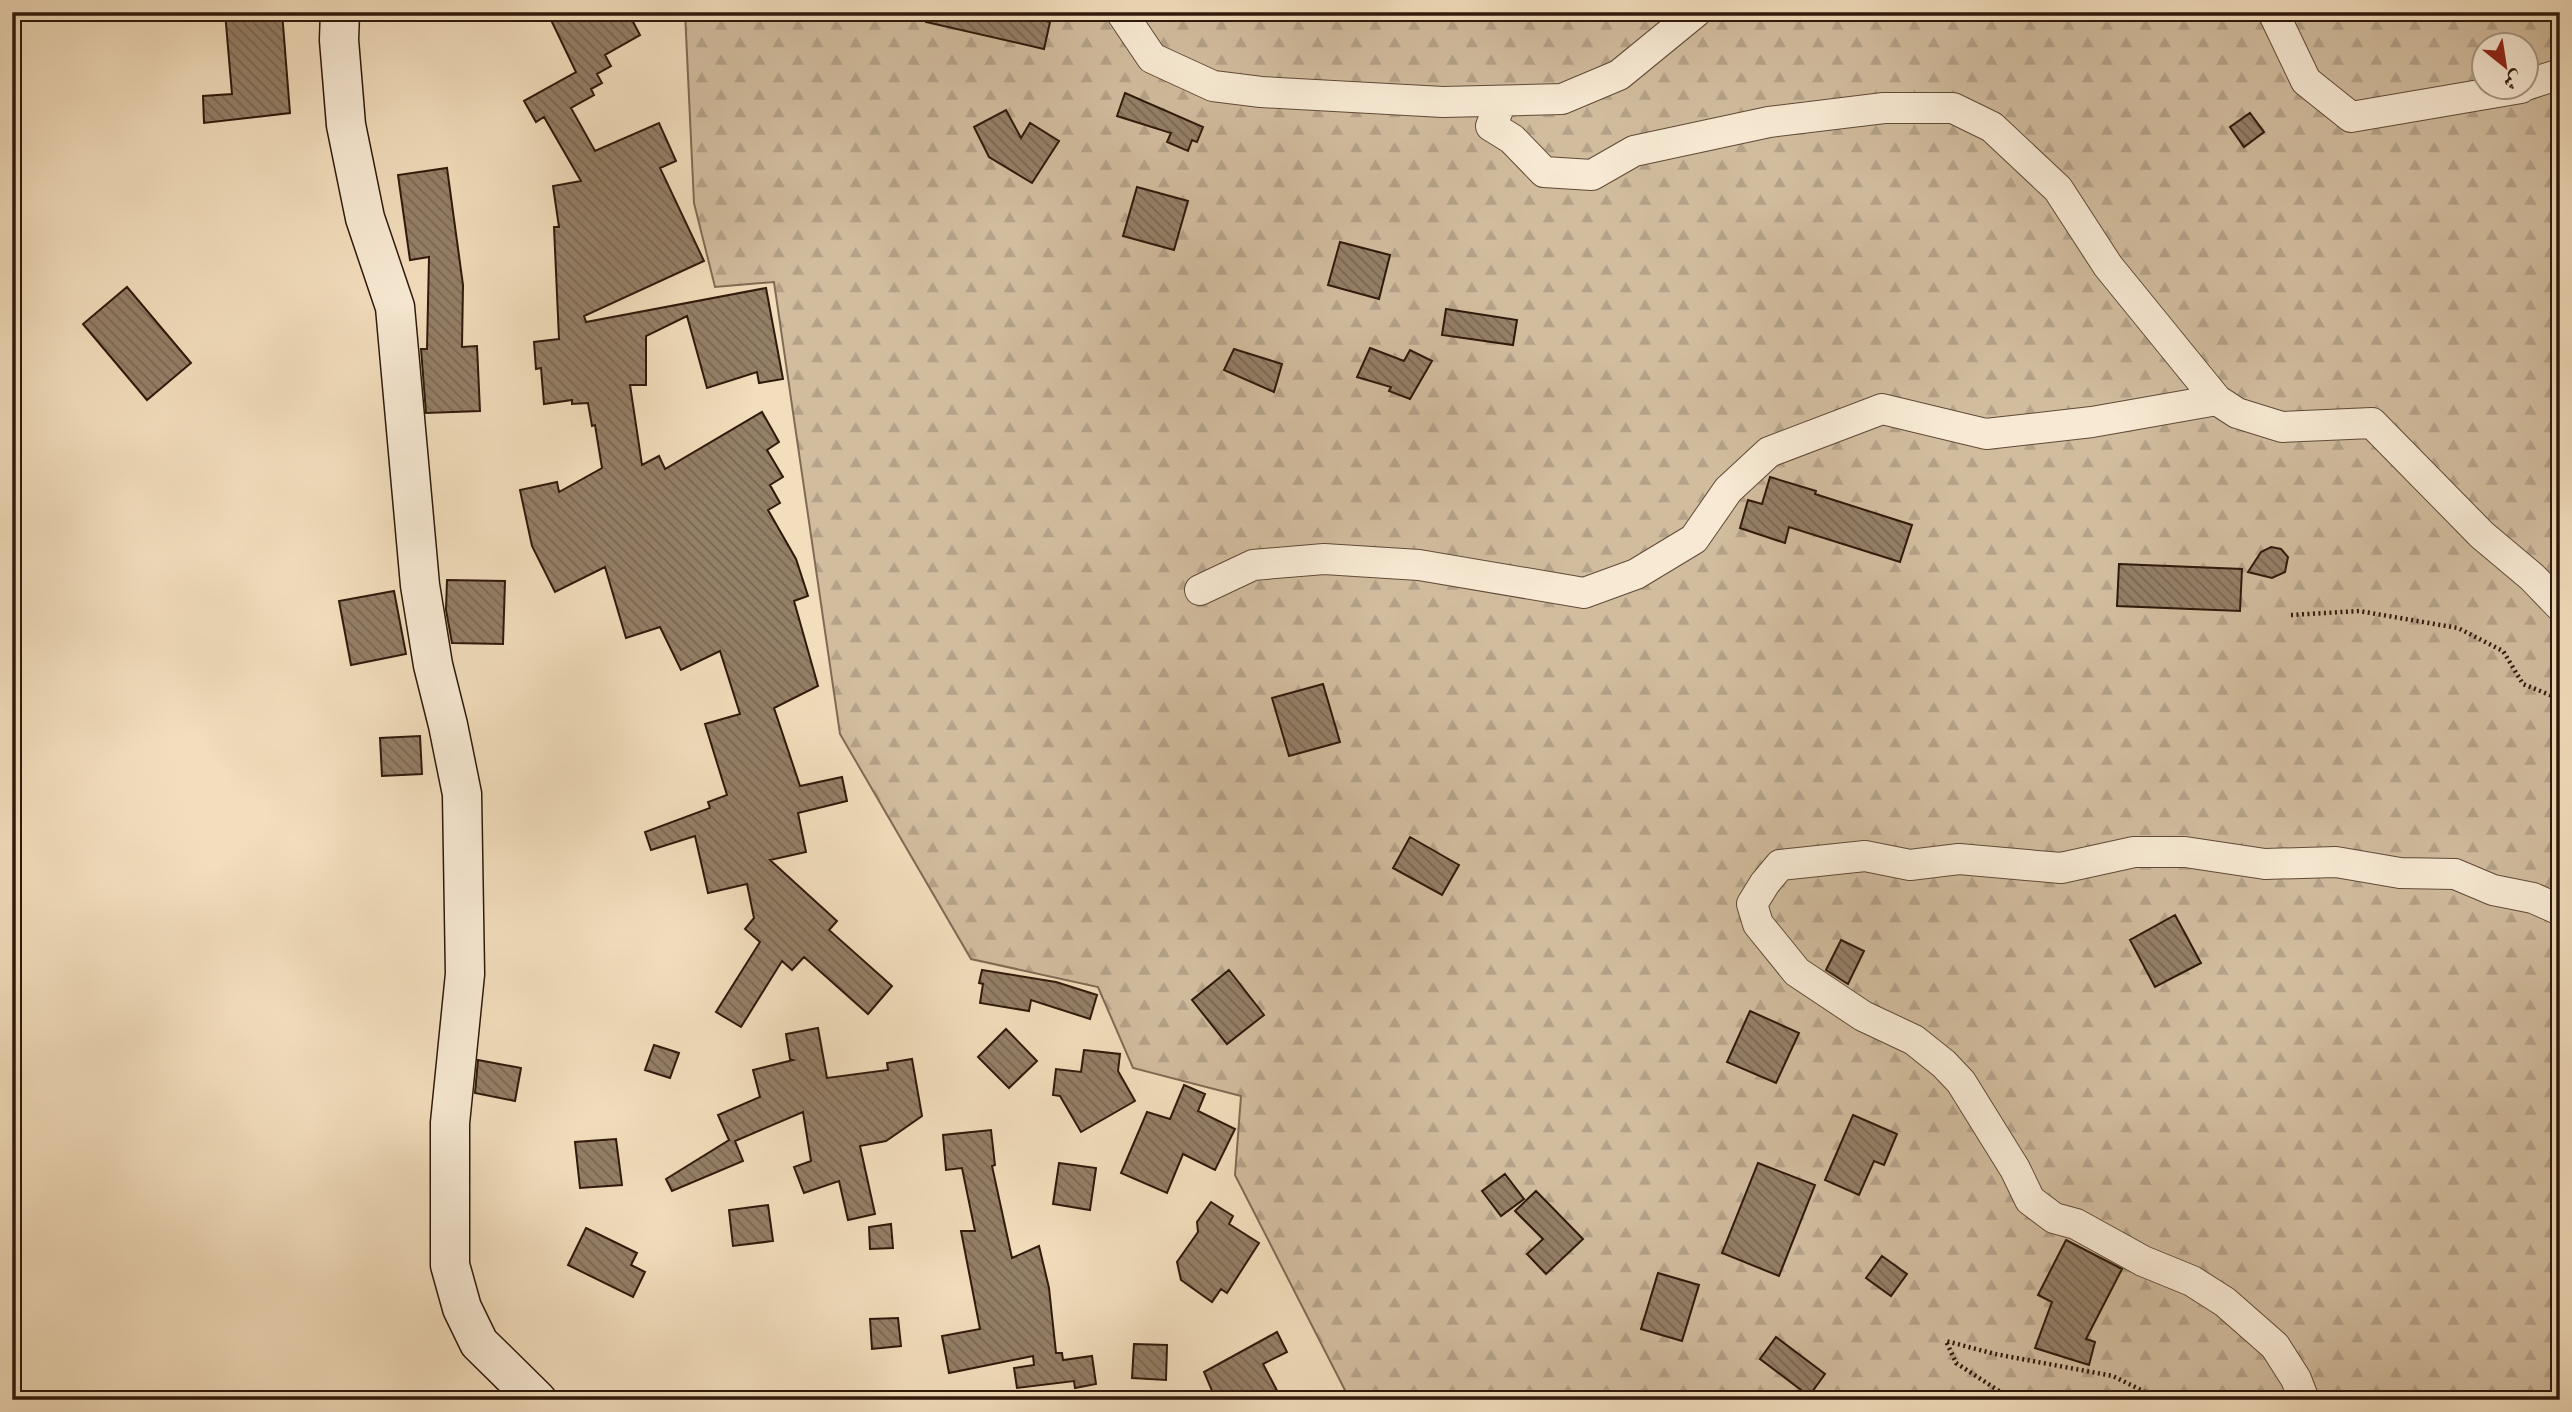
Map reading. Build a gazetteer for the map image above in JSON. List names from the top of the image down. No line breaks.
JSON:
{"north":"bottom right"}
